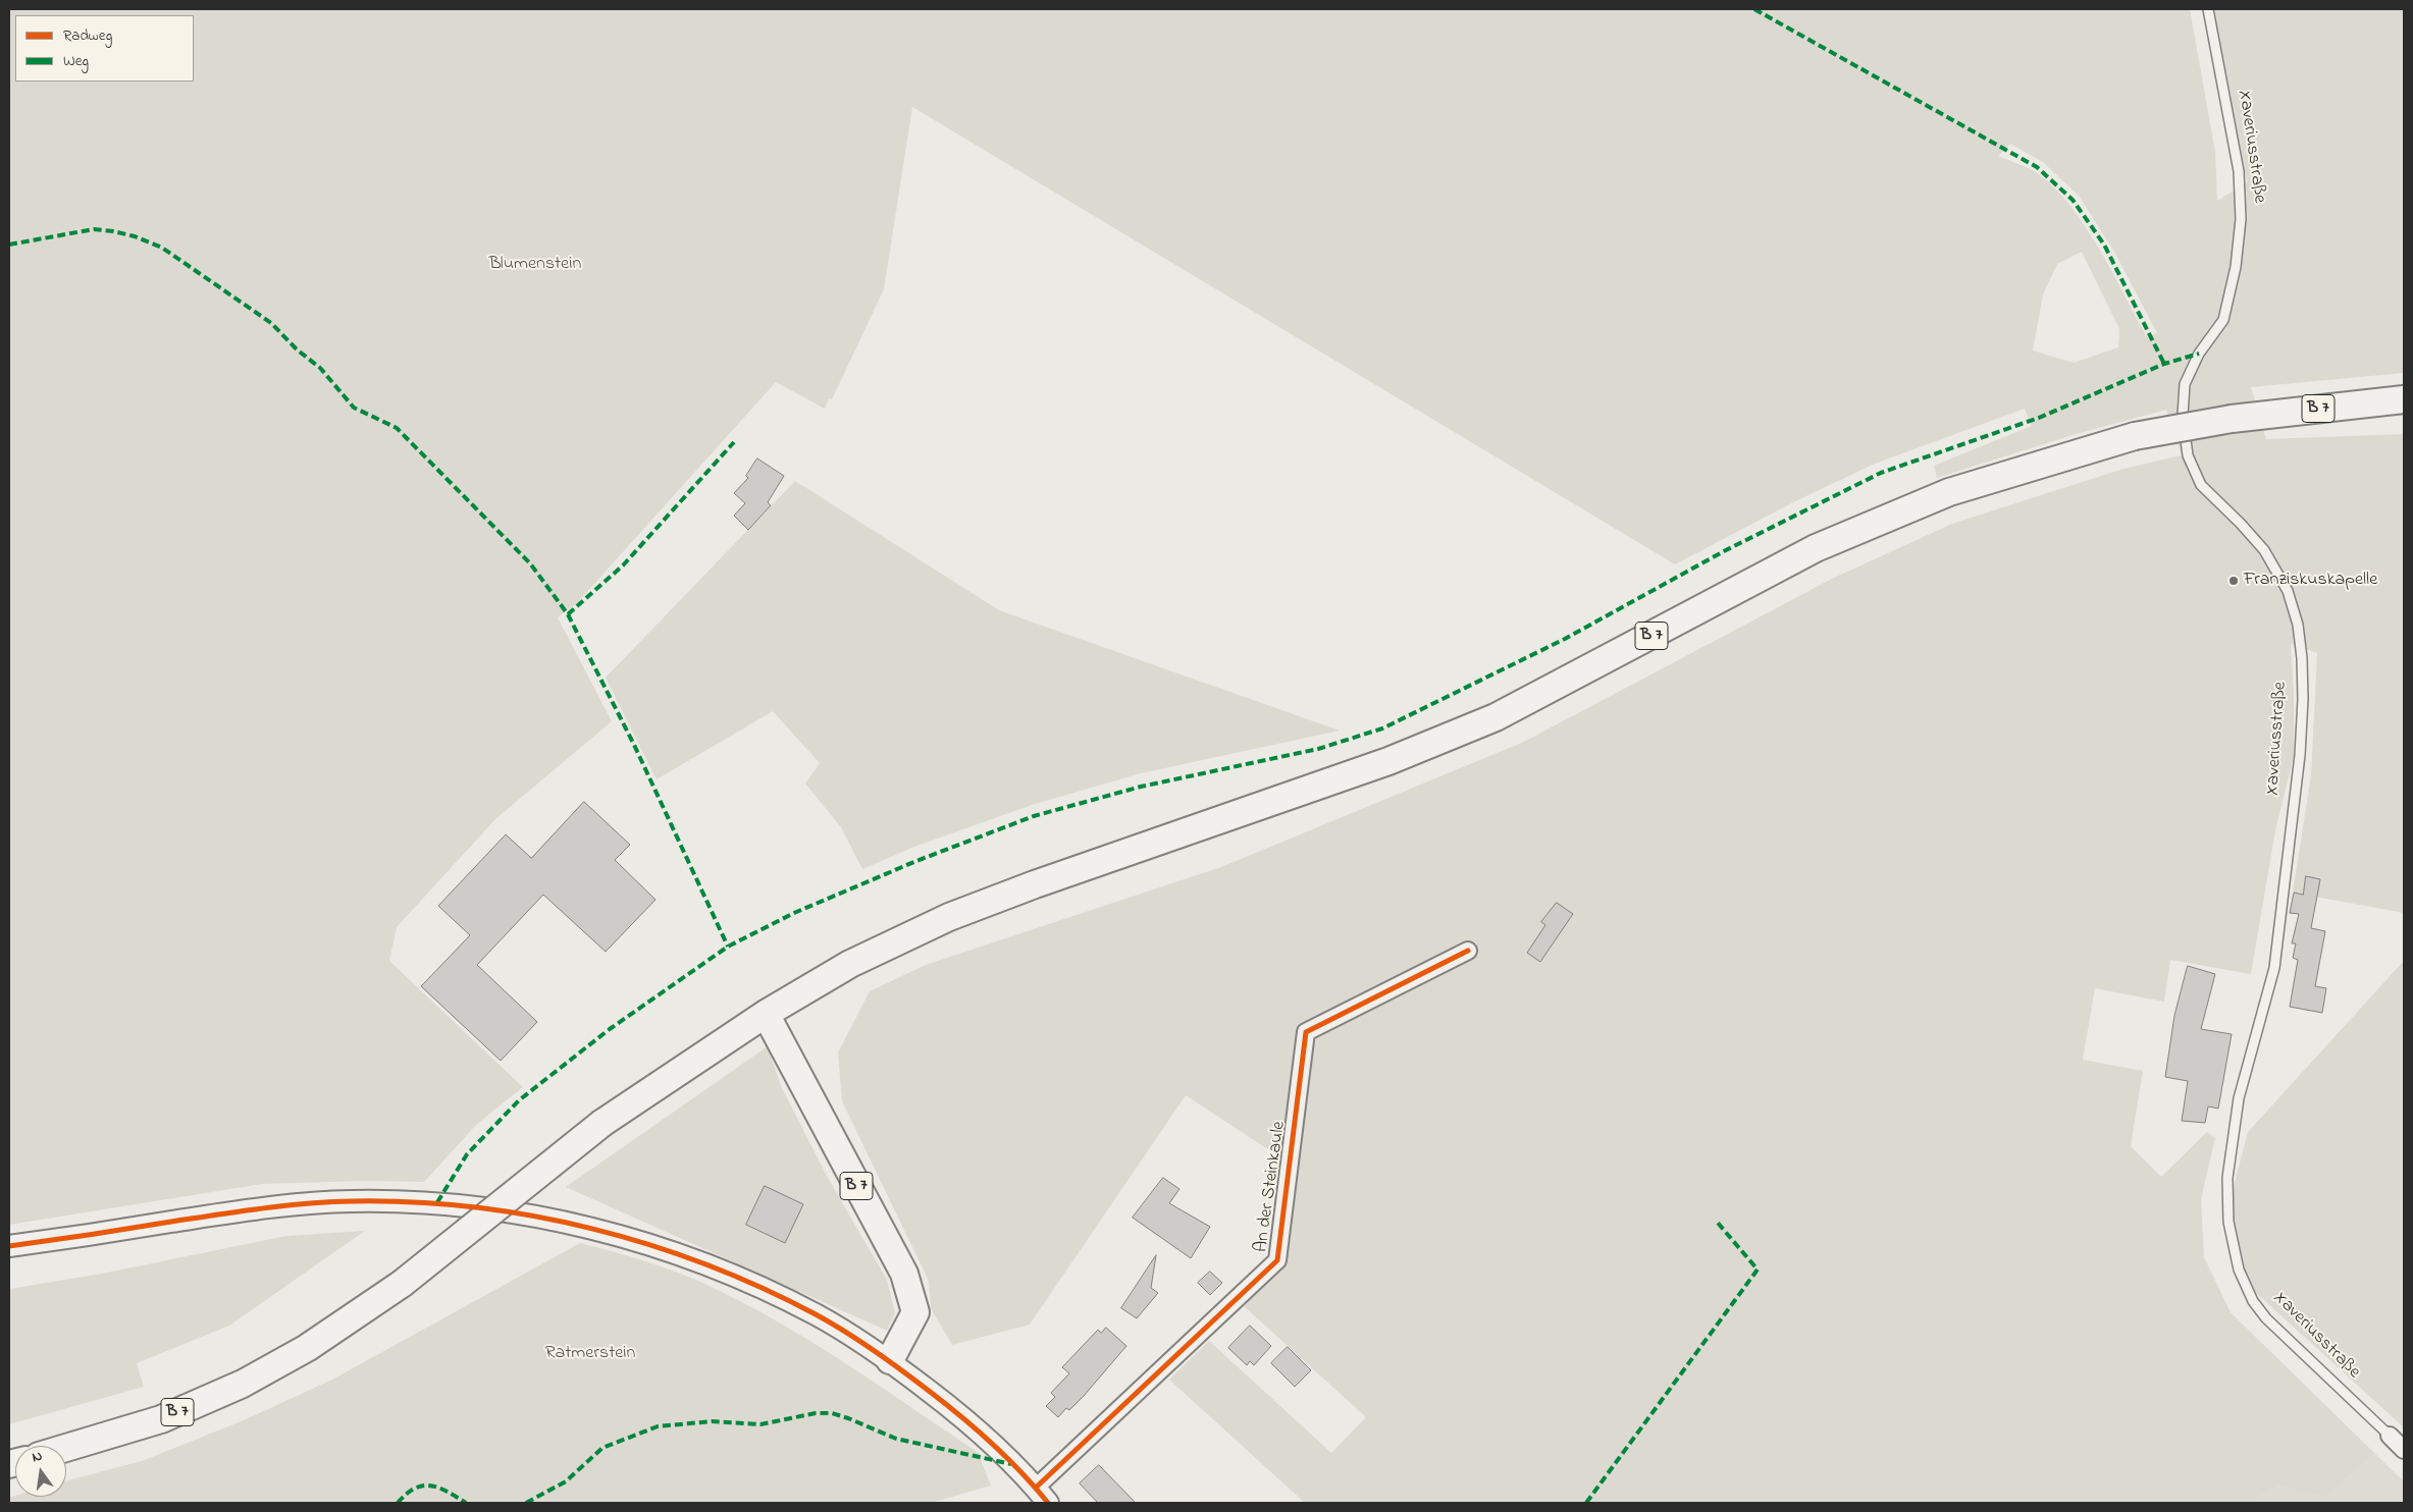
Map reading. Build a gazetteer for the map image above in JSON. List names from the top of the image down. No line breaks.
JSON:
{"streets":{"main road":["B 7"],"street":["Xaveriusstraße","An der Steinkaule"]},"parks":["Blumenstein","Ratmerstein"],"places":["Franziskuskapelle"],"legend":["Radweg","Weg"],"north":"top"}
